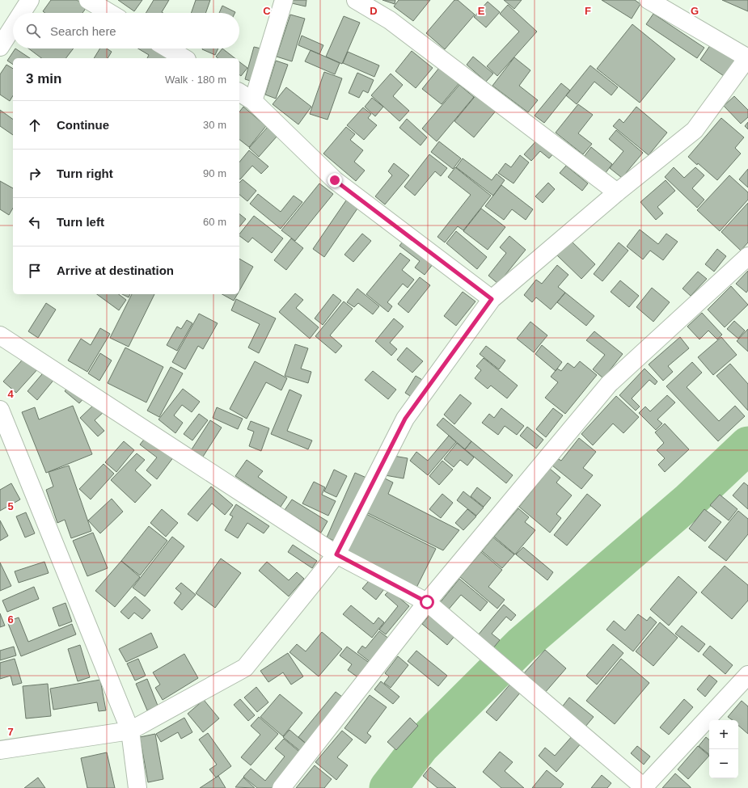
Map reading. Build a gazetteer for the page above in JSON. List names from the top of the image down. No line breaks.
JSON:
{"page":{"search":"Search here","heading":["3 min","Walk · 180 m"],"list":[["Continue","30 m"],["Turn right","90 m"],["Turn left","60 m"],"Arrive at destination"],"map_buttons":["+","−"]},"grid":{"columns":["C","D","E","F","G"],"rows":["4","5","6","7"]}}
